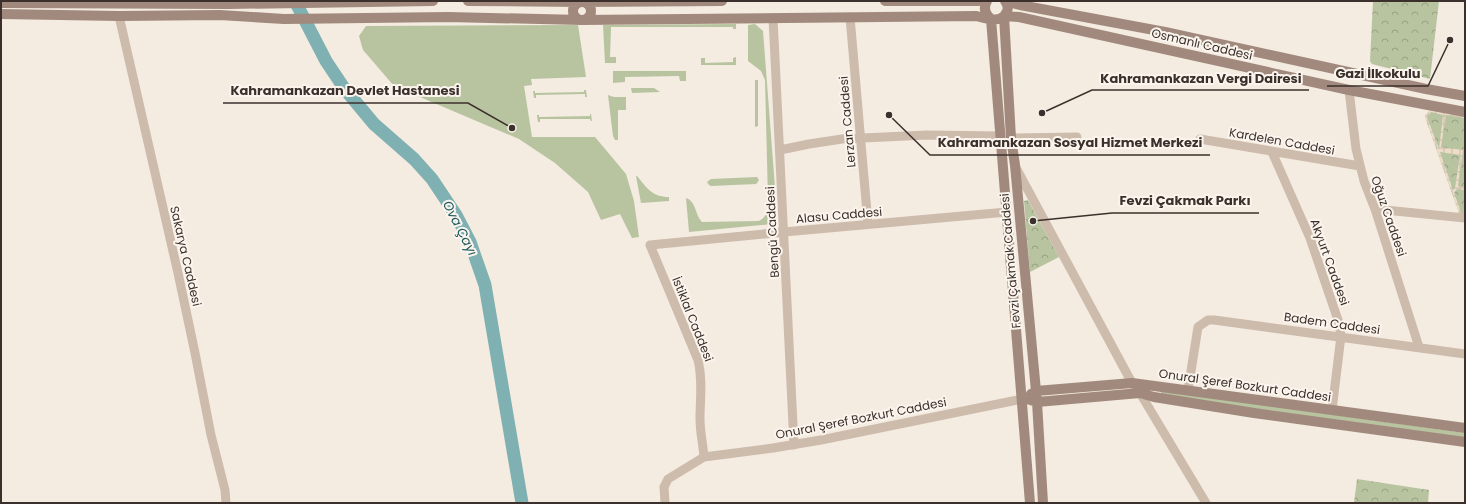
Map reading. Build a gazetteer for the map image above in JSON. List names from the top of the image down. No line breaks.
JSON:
{"streets":{"main road":["Osmanlı Caddesi","Fevzi Çakmak Caddesi","Onural Şeref Bozkurt Caddesi"],"street":["Lerzan Caddesi","Kardelen Caddesi","Alasu Caddesi","Oğuz Caddesi","Bengü Caddesi","Sakarya Caddesi","Akyurt Caddesi","İstiklal Caddesi","Badem Caddesi"]},"crossings":[["Osmanlı Caddesi","Oğuz Caddesi"],["Osmanlı Caddesi","Fevzi Çakmak Caddesi"],["Lerzan Caddesi","Alasu Caddesi"],["Kardelen Caddesi","Oğuz Caddesi"],["Kardelen Caddesi","Akyurt Caddesi"],["Alasu Caddesi","Bengü Caddesi"],["Alasu Caddesi","Fevzi Çakmak Caddesi"],["Alasu Caddesi","İstiklal Caddesi"],["Oğuz Caddesi","Badem Caddesi"],["Bengü Caddesi","Onural Şeref Bozkurt Caddesi"],["Fevzi Çakmak Caddesi","Onural Şeref Bozkurt Caddesi"],["Akyurt Caddesi","Badem Caddesi"],["Akyurt Caddesi","Onural Şeref Bozkurt Caddesi"],["İstiklal Caddesi","Onural Şeref Bozkurt Caddesi"],["Badem Caddesi","Onural Şeref Bozkurt Caddesi"]],"water":["Ova Çayı"],"places":["Gazi İlkokulu","Kahramankazan Vergi Dairesi","Kahramankazan Sosyal Hizmet Merkezi","Kahramankazan Devlet Hastanesi","Fevzi Çakmak Parkı"]}
